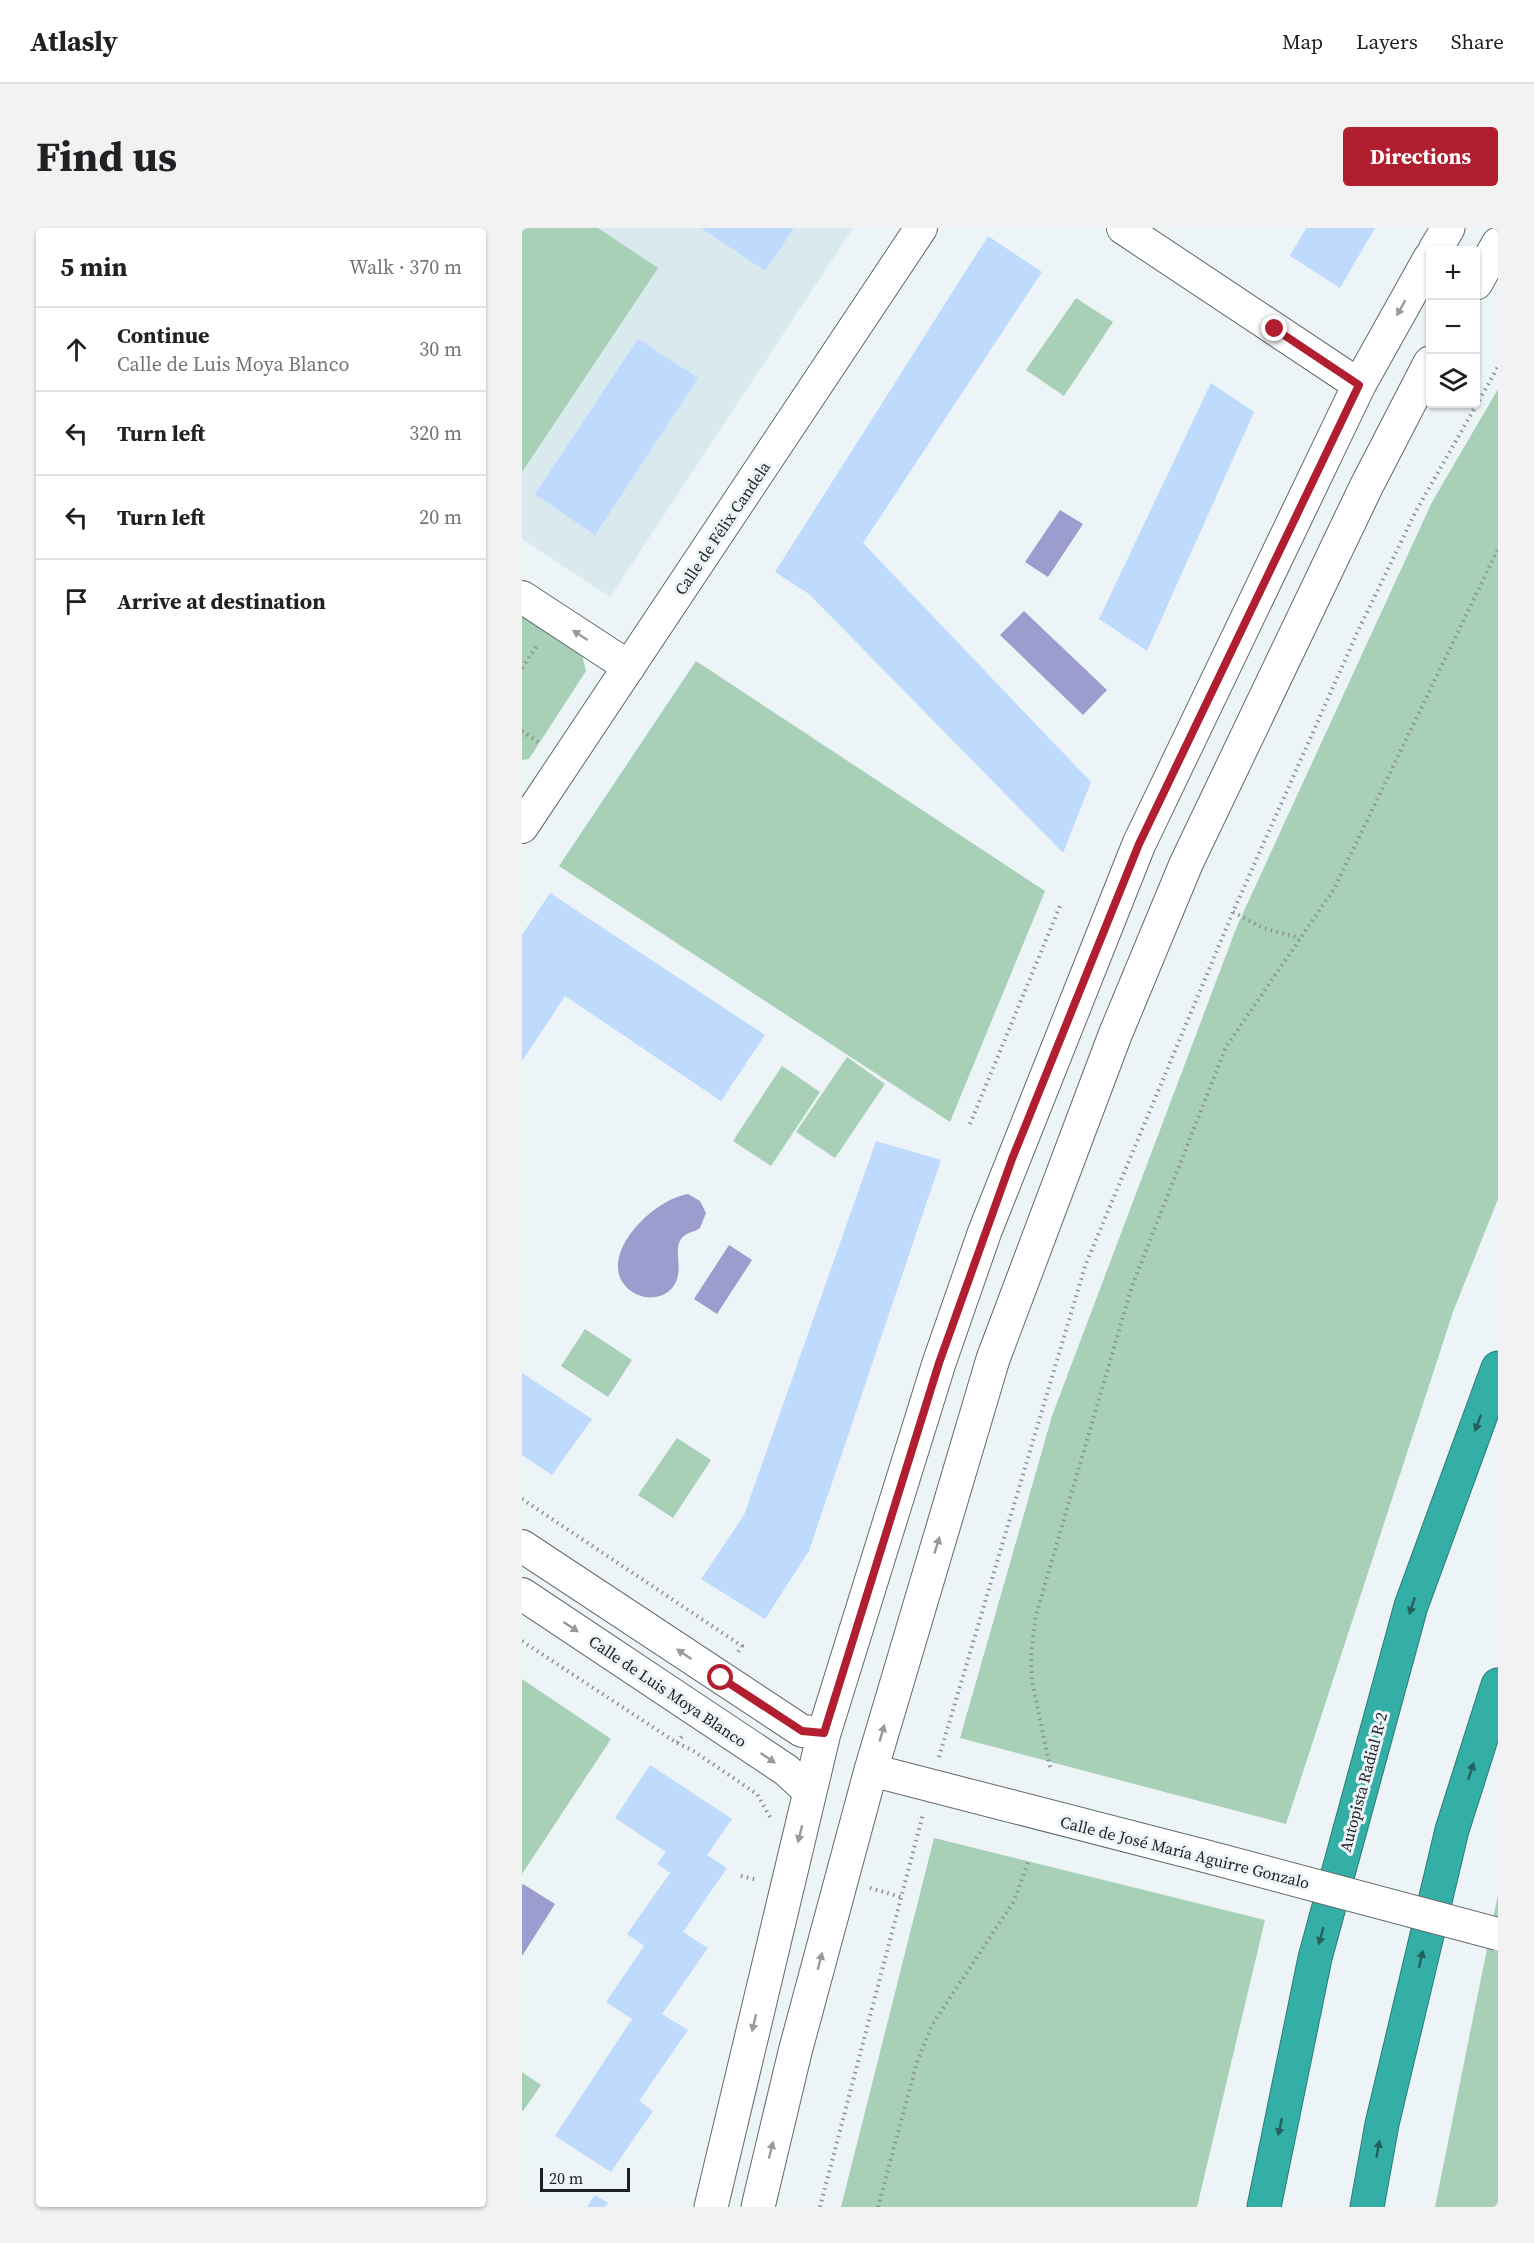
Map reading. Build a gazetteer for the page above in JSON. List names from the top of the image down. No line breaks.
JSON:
{"streets":{"highway":["Autopista Radial R-2"],"street":["Calle de Félix Candela","Calle de Luis Moya Blanco","Calle de José María Aguirre Gonzalo"]},"scale_bar":"20 m","page":{"header":"Atlasly","nav":["Map","Layers","Share"],"title":"Find us","buttons":"Directions","heading":["5 min","Walk · 370 m"],"map_buttons":["+","−"],"list":[["Continue","Calle de Luis Moya Blanco","30 m"],["Turn left","320 m"],["Turn left","20 m"],"Arrive at destination"],"scale":"20 m"}}
